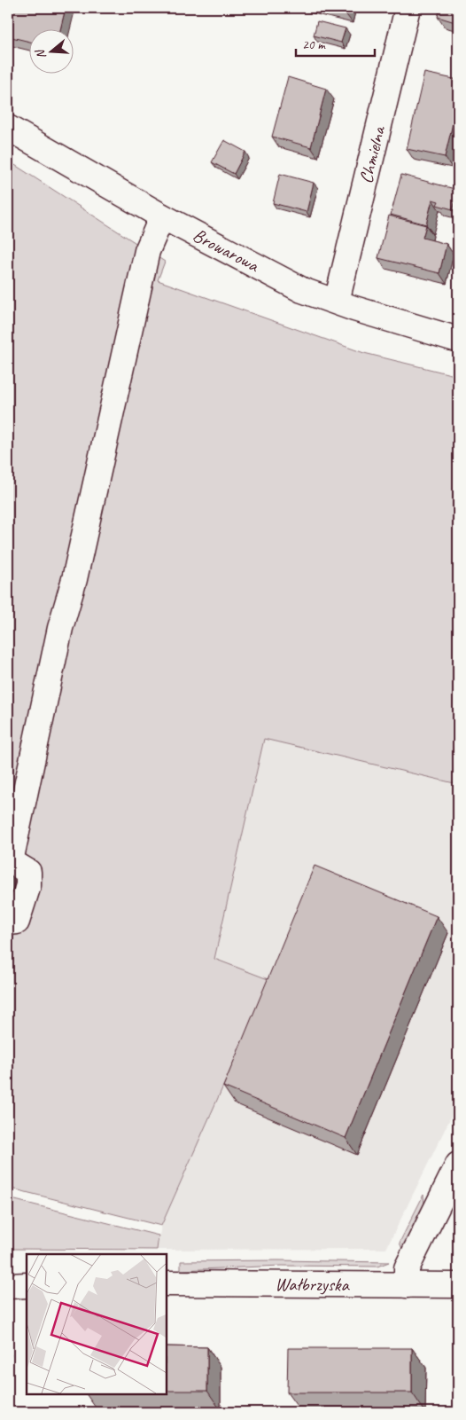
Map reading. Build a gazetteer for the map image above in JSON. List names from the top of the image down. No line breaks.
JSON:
{"streets":{"street":["Chmielna","Browarowa","Wałbrzyska"]},"crossings":[["Chmielna","Browarowa"]],"scale_bar":"20 m","north":"left"}
